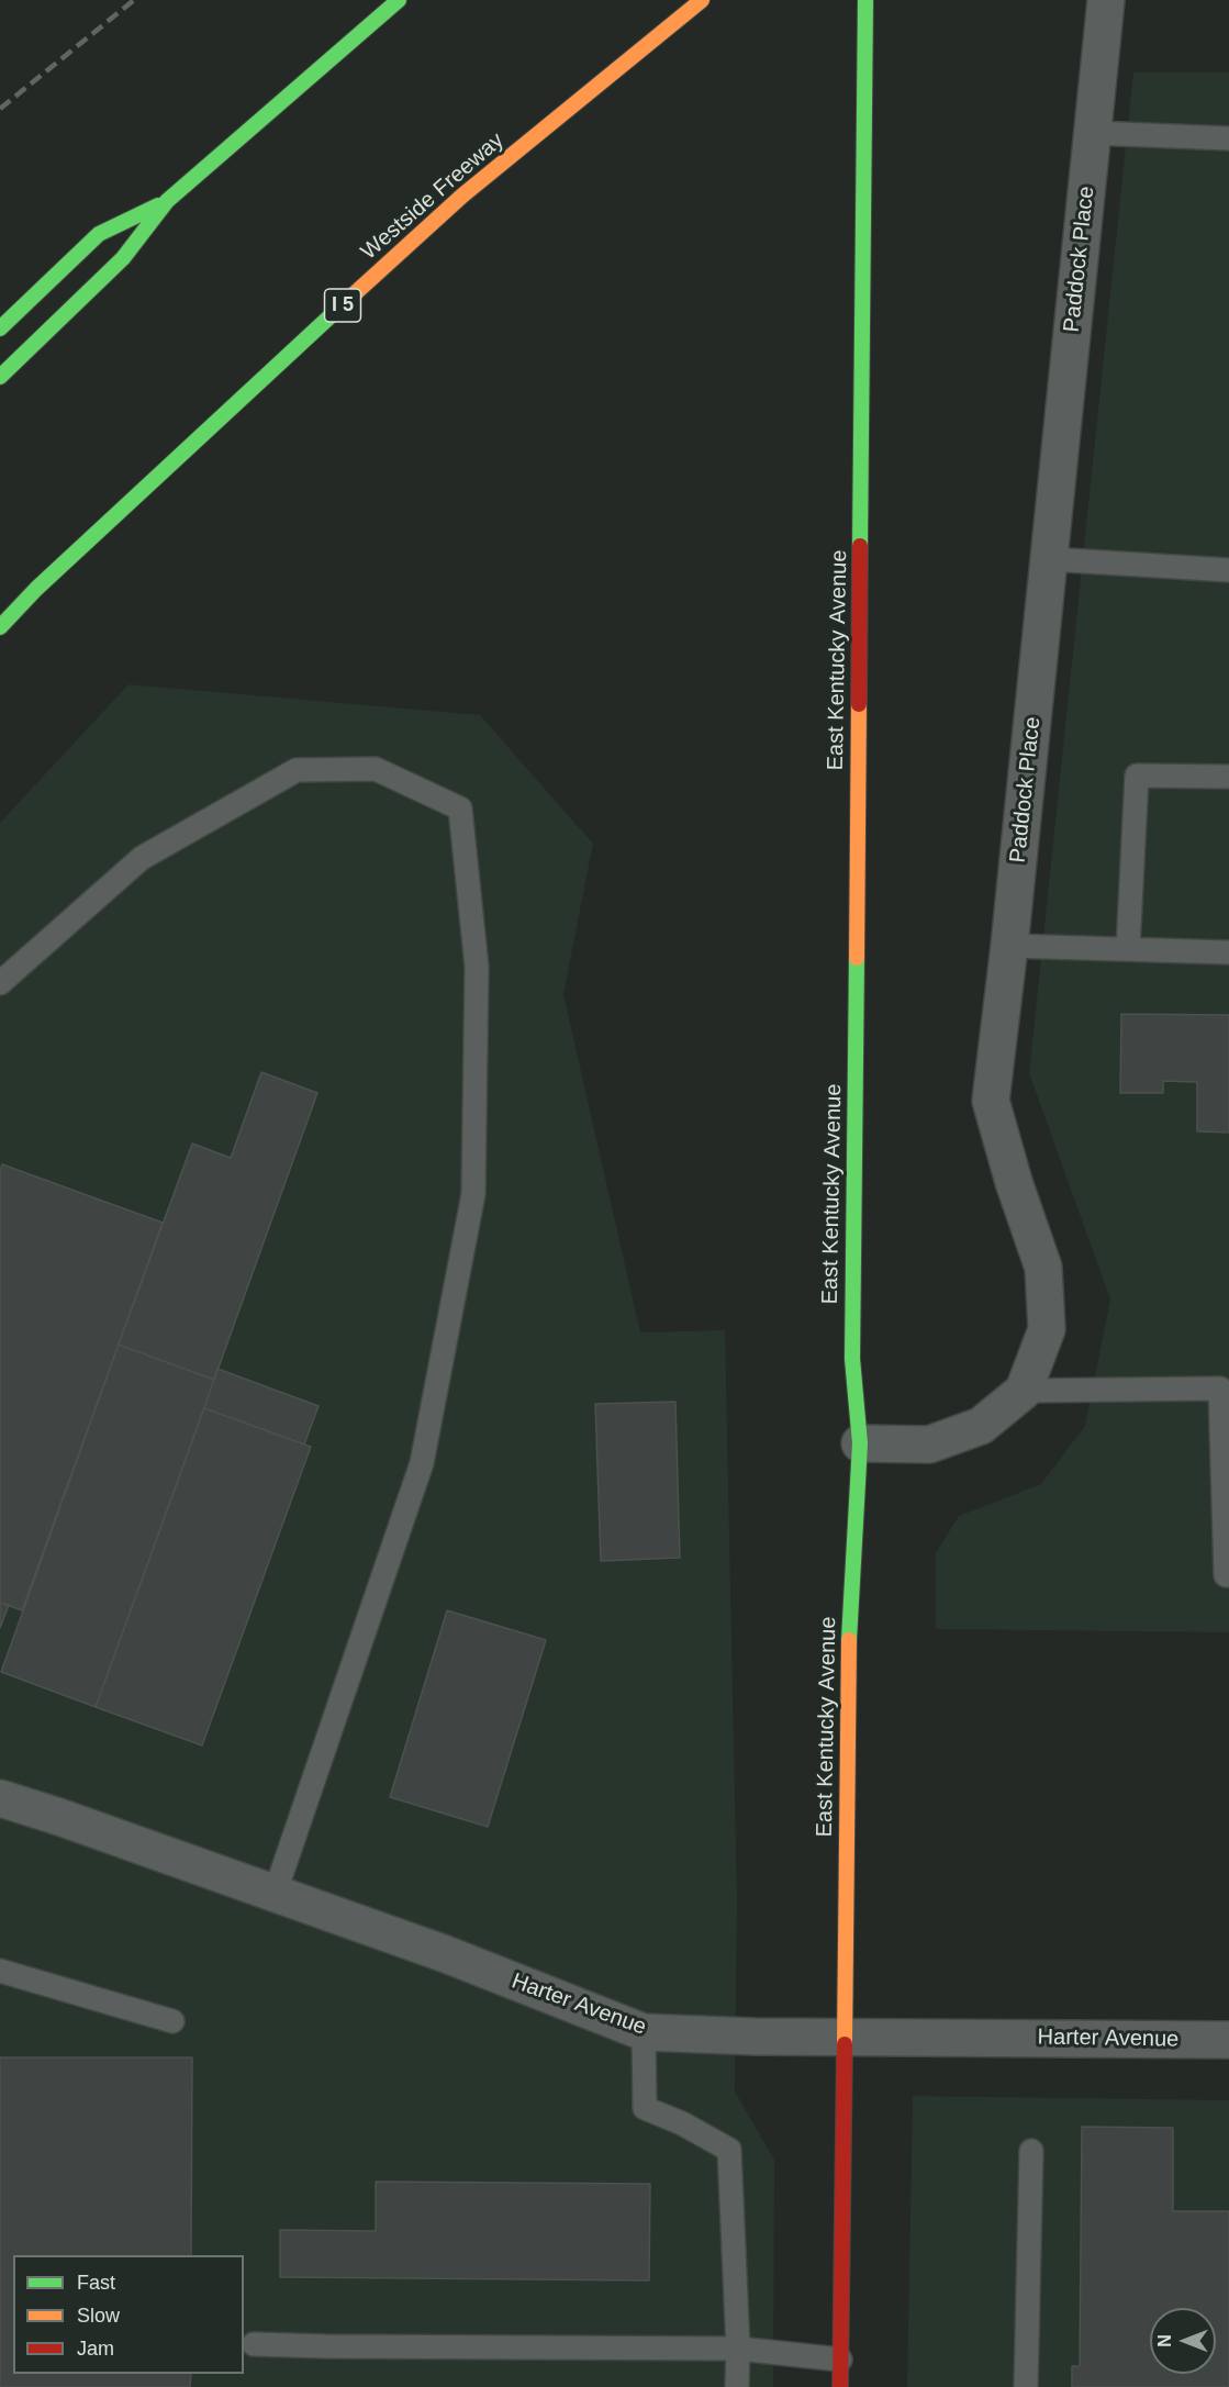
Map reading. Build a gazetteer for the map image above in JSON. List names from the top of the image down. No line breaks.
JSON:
{"streets":{"main road":["Westside Freeway","I 5","East Kentucky Avenue"],"street":["Paddock Place","Harter Avenue"]},"crossings":[["East Kentucky Avenue","Harter Avenue"]],"legend":["Fast","Slow","Jam"],"north":"left"}
